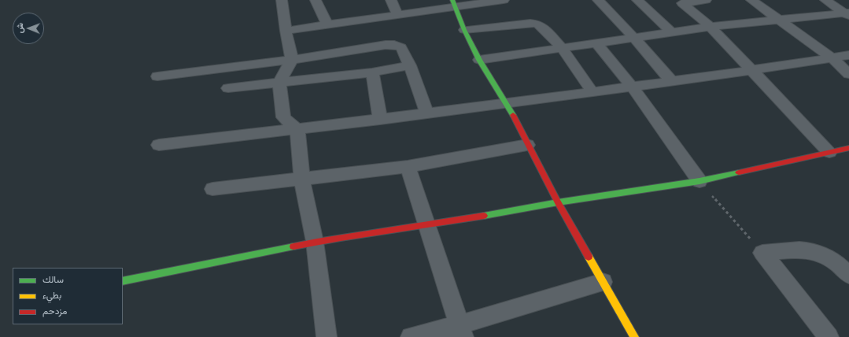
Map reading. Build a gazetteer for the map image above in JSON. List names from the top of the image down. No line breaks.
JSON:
{"legend":["سالك","بطيء","مزدحم"],"north":"left"}
